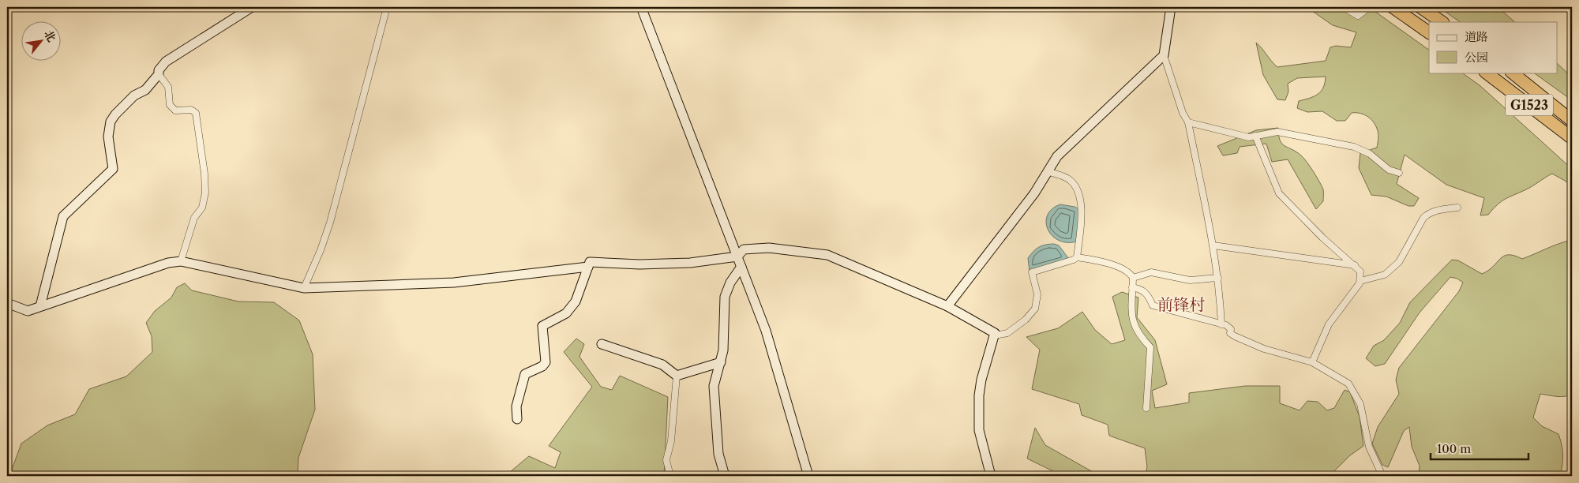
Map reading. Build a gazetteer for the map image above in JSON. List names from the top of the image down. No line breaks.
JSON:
{"streets":{"highway":["G1523"]},"districts":["前锋村"],"legend":["道路","公园"],"scale_bar":"100 m","north":"top right"}
